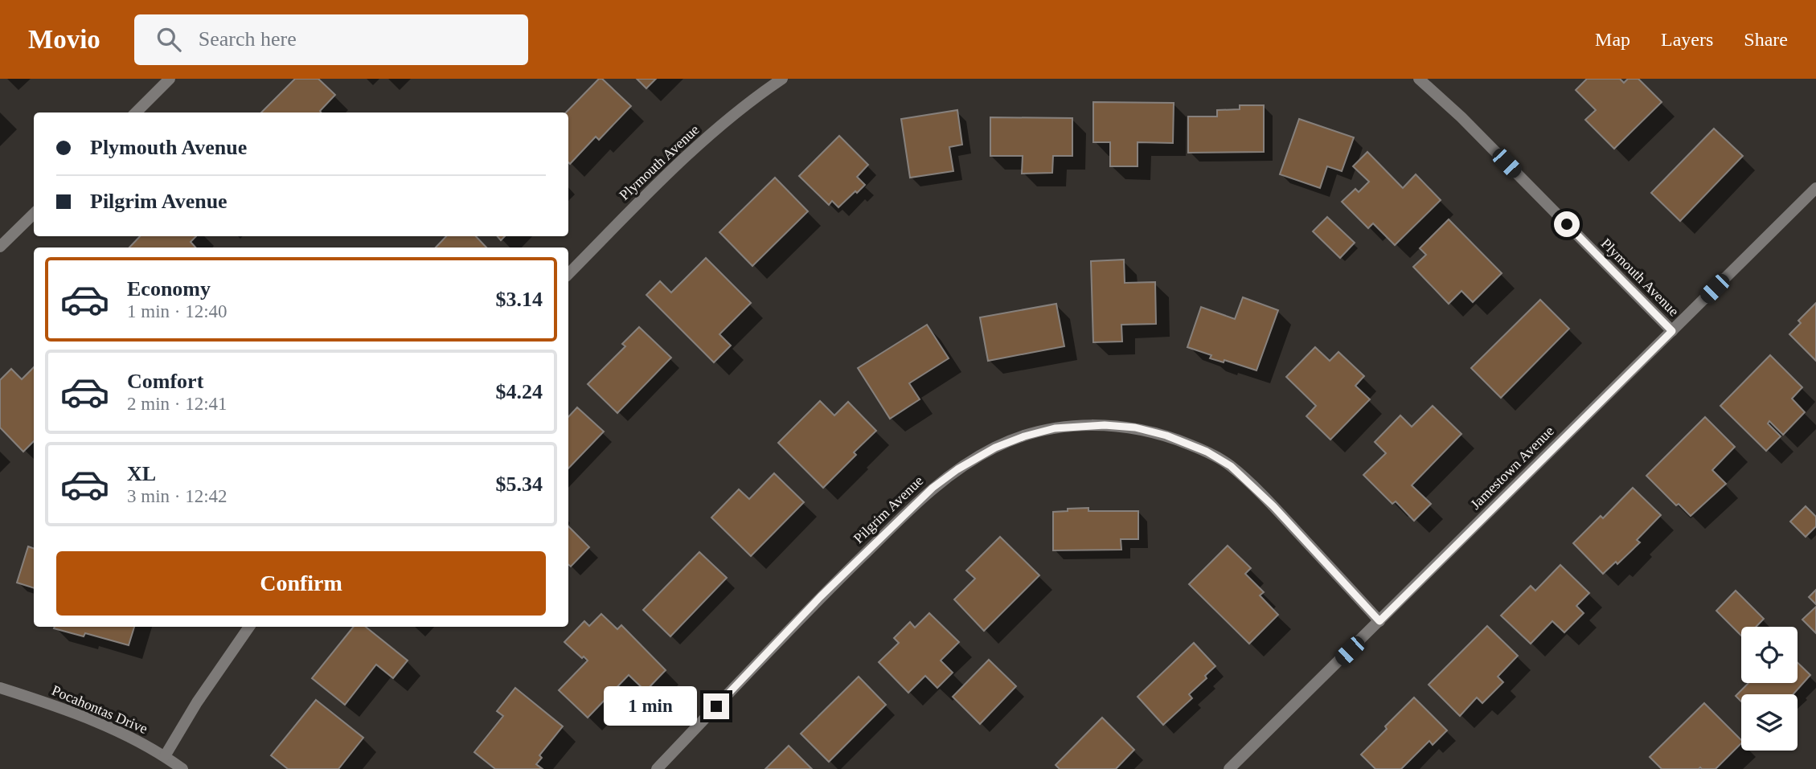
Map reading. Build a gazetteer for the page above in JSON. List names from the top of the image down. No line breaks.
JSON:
{"streets":{"street":["Plymouth Avenue","Jamestown Avenue","Pilgrim Avenue","Pocahontas Drive"]},"crossings":[["Plymouth Avenue","Jamestown Avenue"],["Jamestown Avenue","Pilgrim Avenue"]],"page":{"header":"Movio","search":"Search here","nav":["Map","Layers","Share"],"banner":["Plymouth Avenue","Pilgrim Avenue"],"list":[{"name":"Economy","note":"1 min · 12:40","value":"$3.14"},{"name":"Comfort","note":"2 min · 12:41","value":"$4.24"},{"name":"XL","note":"3 min · 12:42","value":"$5.34"}],"buttons":"Confirm","bubble":"1 min"}}
